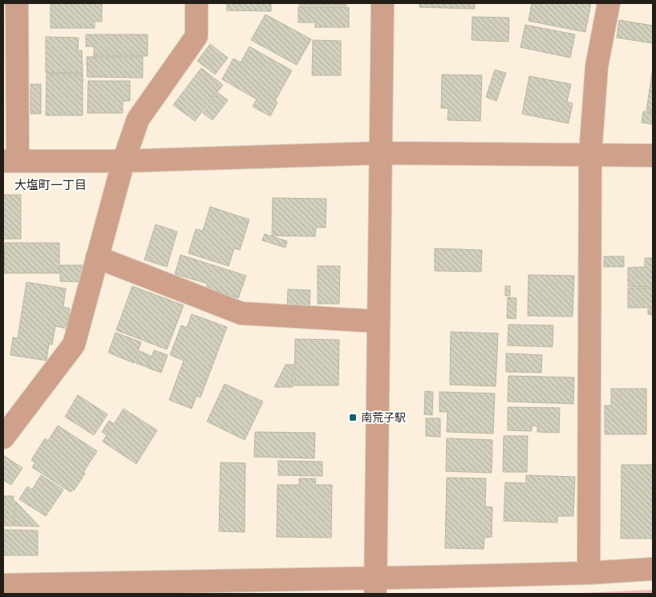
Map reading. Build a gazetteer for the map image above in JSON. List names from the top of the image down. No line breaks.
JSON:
{"districts":["大塩町一丁目"],"places":{"transit":["南荒子駅"]}}
